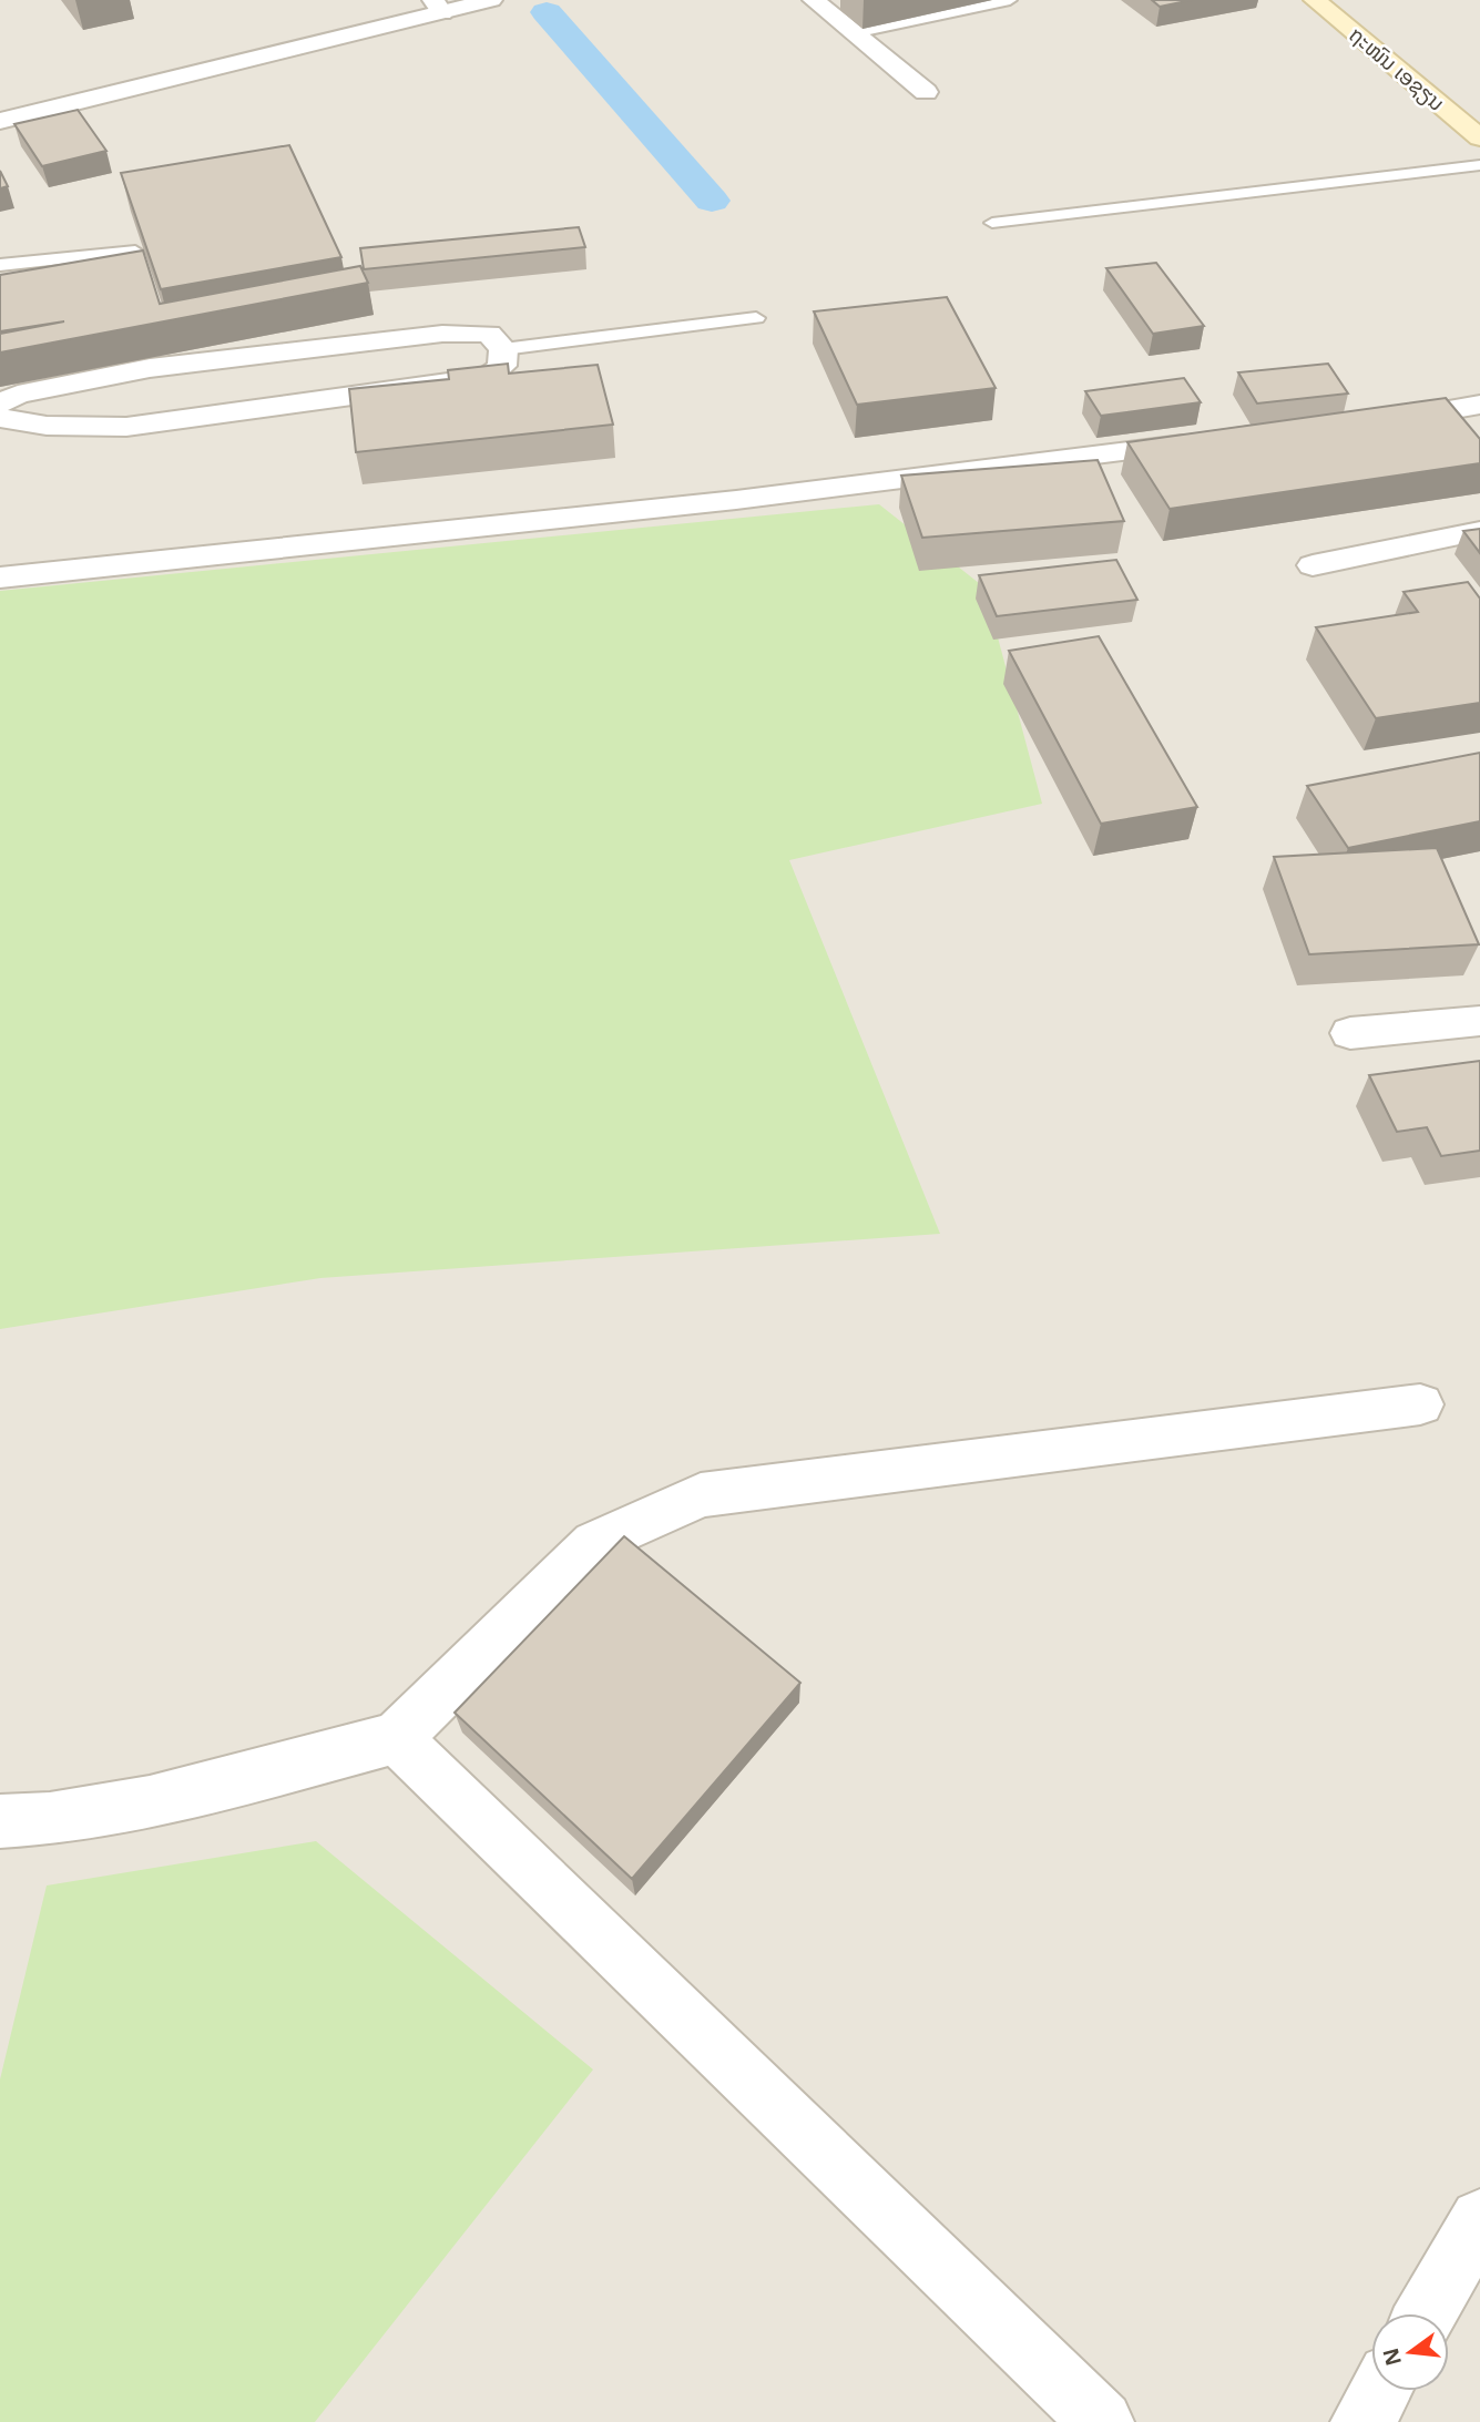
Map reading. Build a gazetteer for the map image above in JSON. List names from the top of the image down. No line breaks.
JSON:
{"streets":{"main road":["ຖະໜົນ ເອຊຽນ"]},"north":"left"}
